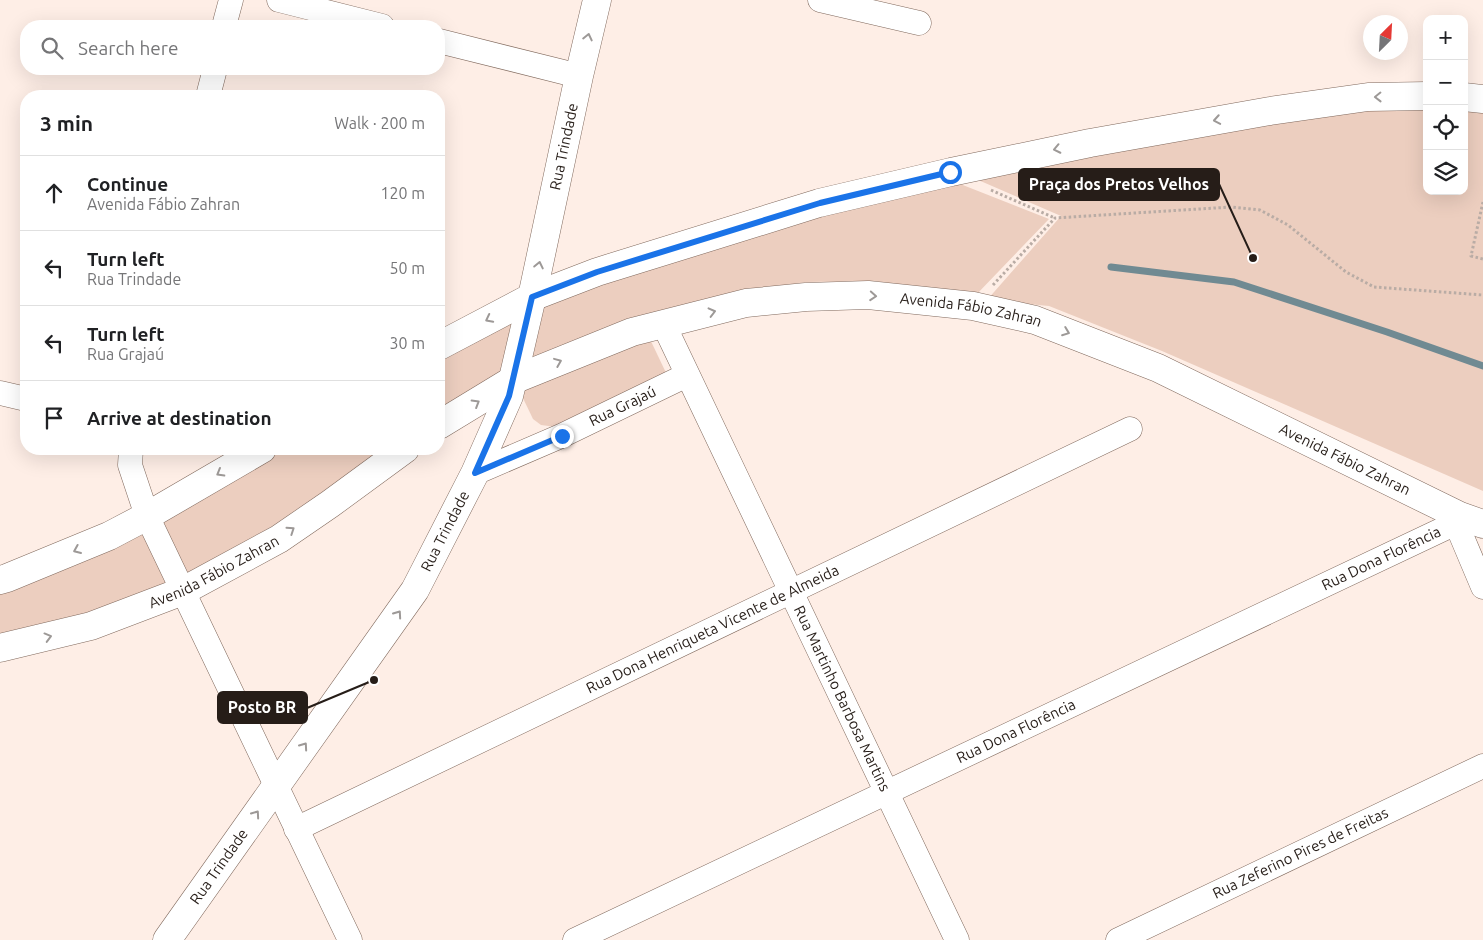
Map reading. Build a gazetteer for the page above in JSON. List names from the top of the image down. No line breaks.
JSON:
{"streets":{"main road":["Rua Trindade","Avenida Fábio Zahran"],"street":["Rua Grajaú","Rua Dona Florência","Rua Dona Henriqueta Vicente de Almeida","Rua Martinho Barbosa Martins","Rua Zeferino Pires de Freitas"]},"crossings":[["Rua Trindade","Avenida Fábio Zahran"],["Rua Trindade","Rua Grajaú"],["Avenida Fábio Zahran","Rua Dona Florência"],["Avenida Fábio Zahran","Rua Martinho Barbosa Martins"],["Rua Grajaú","Rua Martinho Barbosa Martins"],["Rua Dona Florência","Rua Martinho Barbosa Martins"],["Rua Dona Henriqueta Vicente de Almeida","Rua Martinho Barbosa Martins"]],"one_way":["Rua Trindade"],"places":["Praça dos Pretos Velhos","Posto BR"],"north":"top right","page":{"map_buttons":["+","−"],"search":"Search here","heading":["3 min","Walk · 200 m"],"list":[["Continue","Avenida Fábio Zahran","120 m"],["Turn left","Rua Trindade","50 m"],["Turn left","Rua Grajaú","30 m"],"Arrive at destination"]}}
